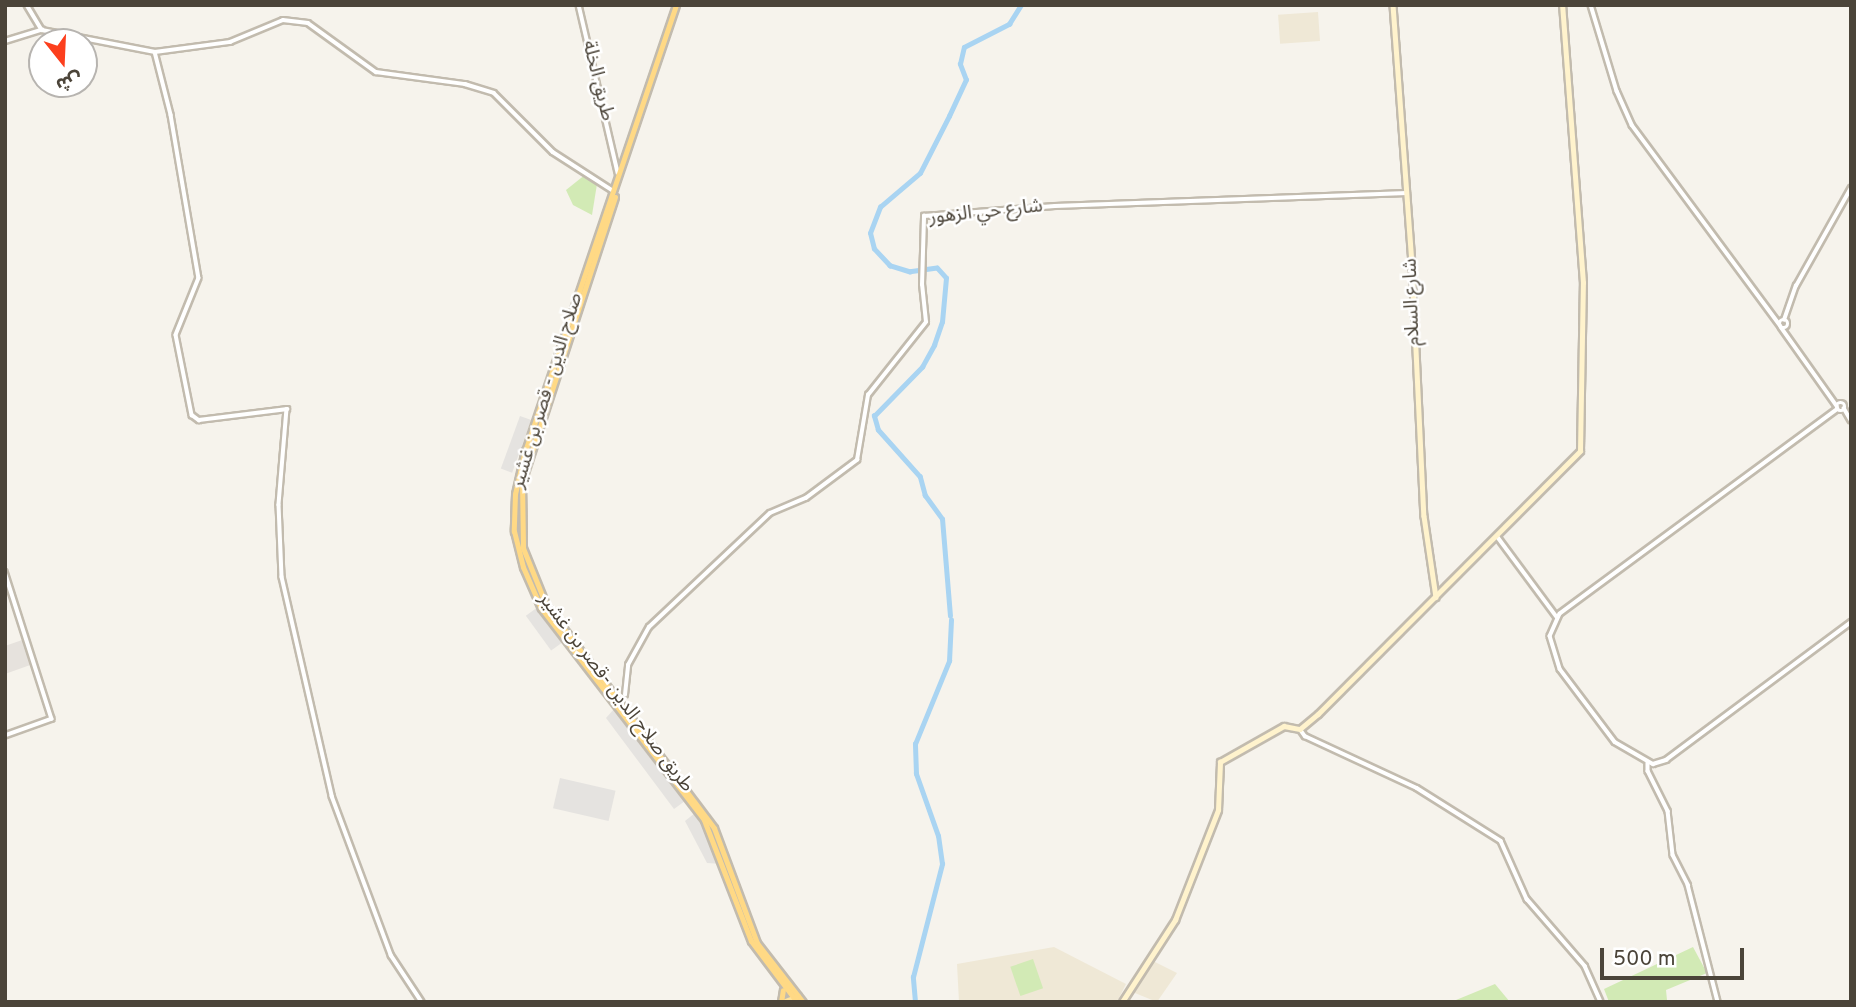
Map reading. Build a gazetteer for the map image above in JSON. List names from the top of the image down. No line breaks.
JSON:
{"streets":{"highway":["صلاح الدين - قصر بن غشير","طريق صلاح الدين -قصر بن غشير"],"main road":["شارع السلام"],"street":["طريق الخلة","شارع حي الزهور"]},"crossings":[["طريق الخلة","صلاح الدين - قصر بن غشير"],["شارع حي الزهور","شارع السلام"],["صلاح الدين - قصر بن غشير","طريق صلاح الدين -قصر بن غشير"]],"scale_bar":"500 m","north":"bottom"}
